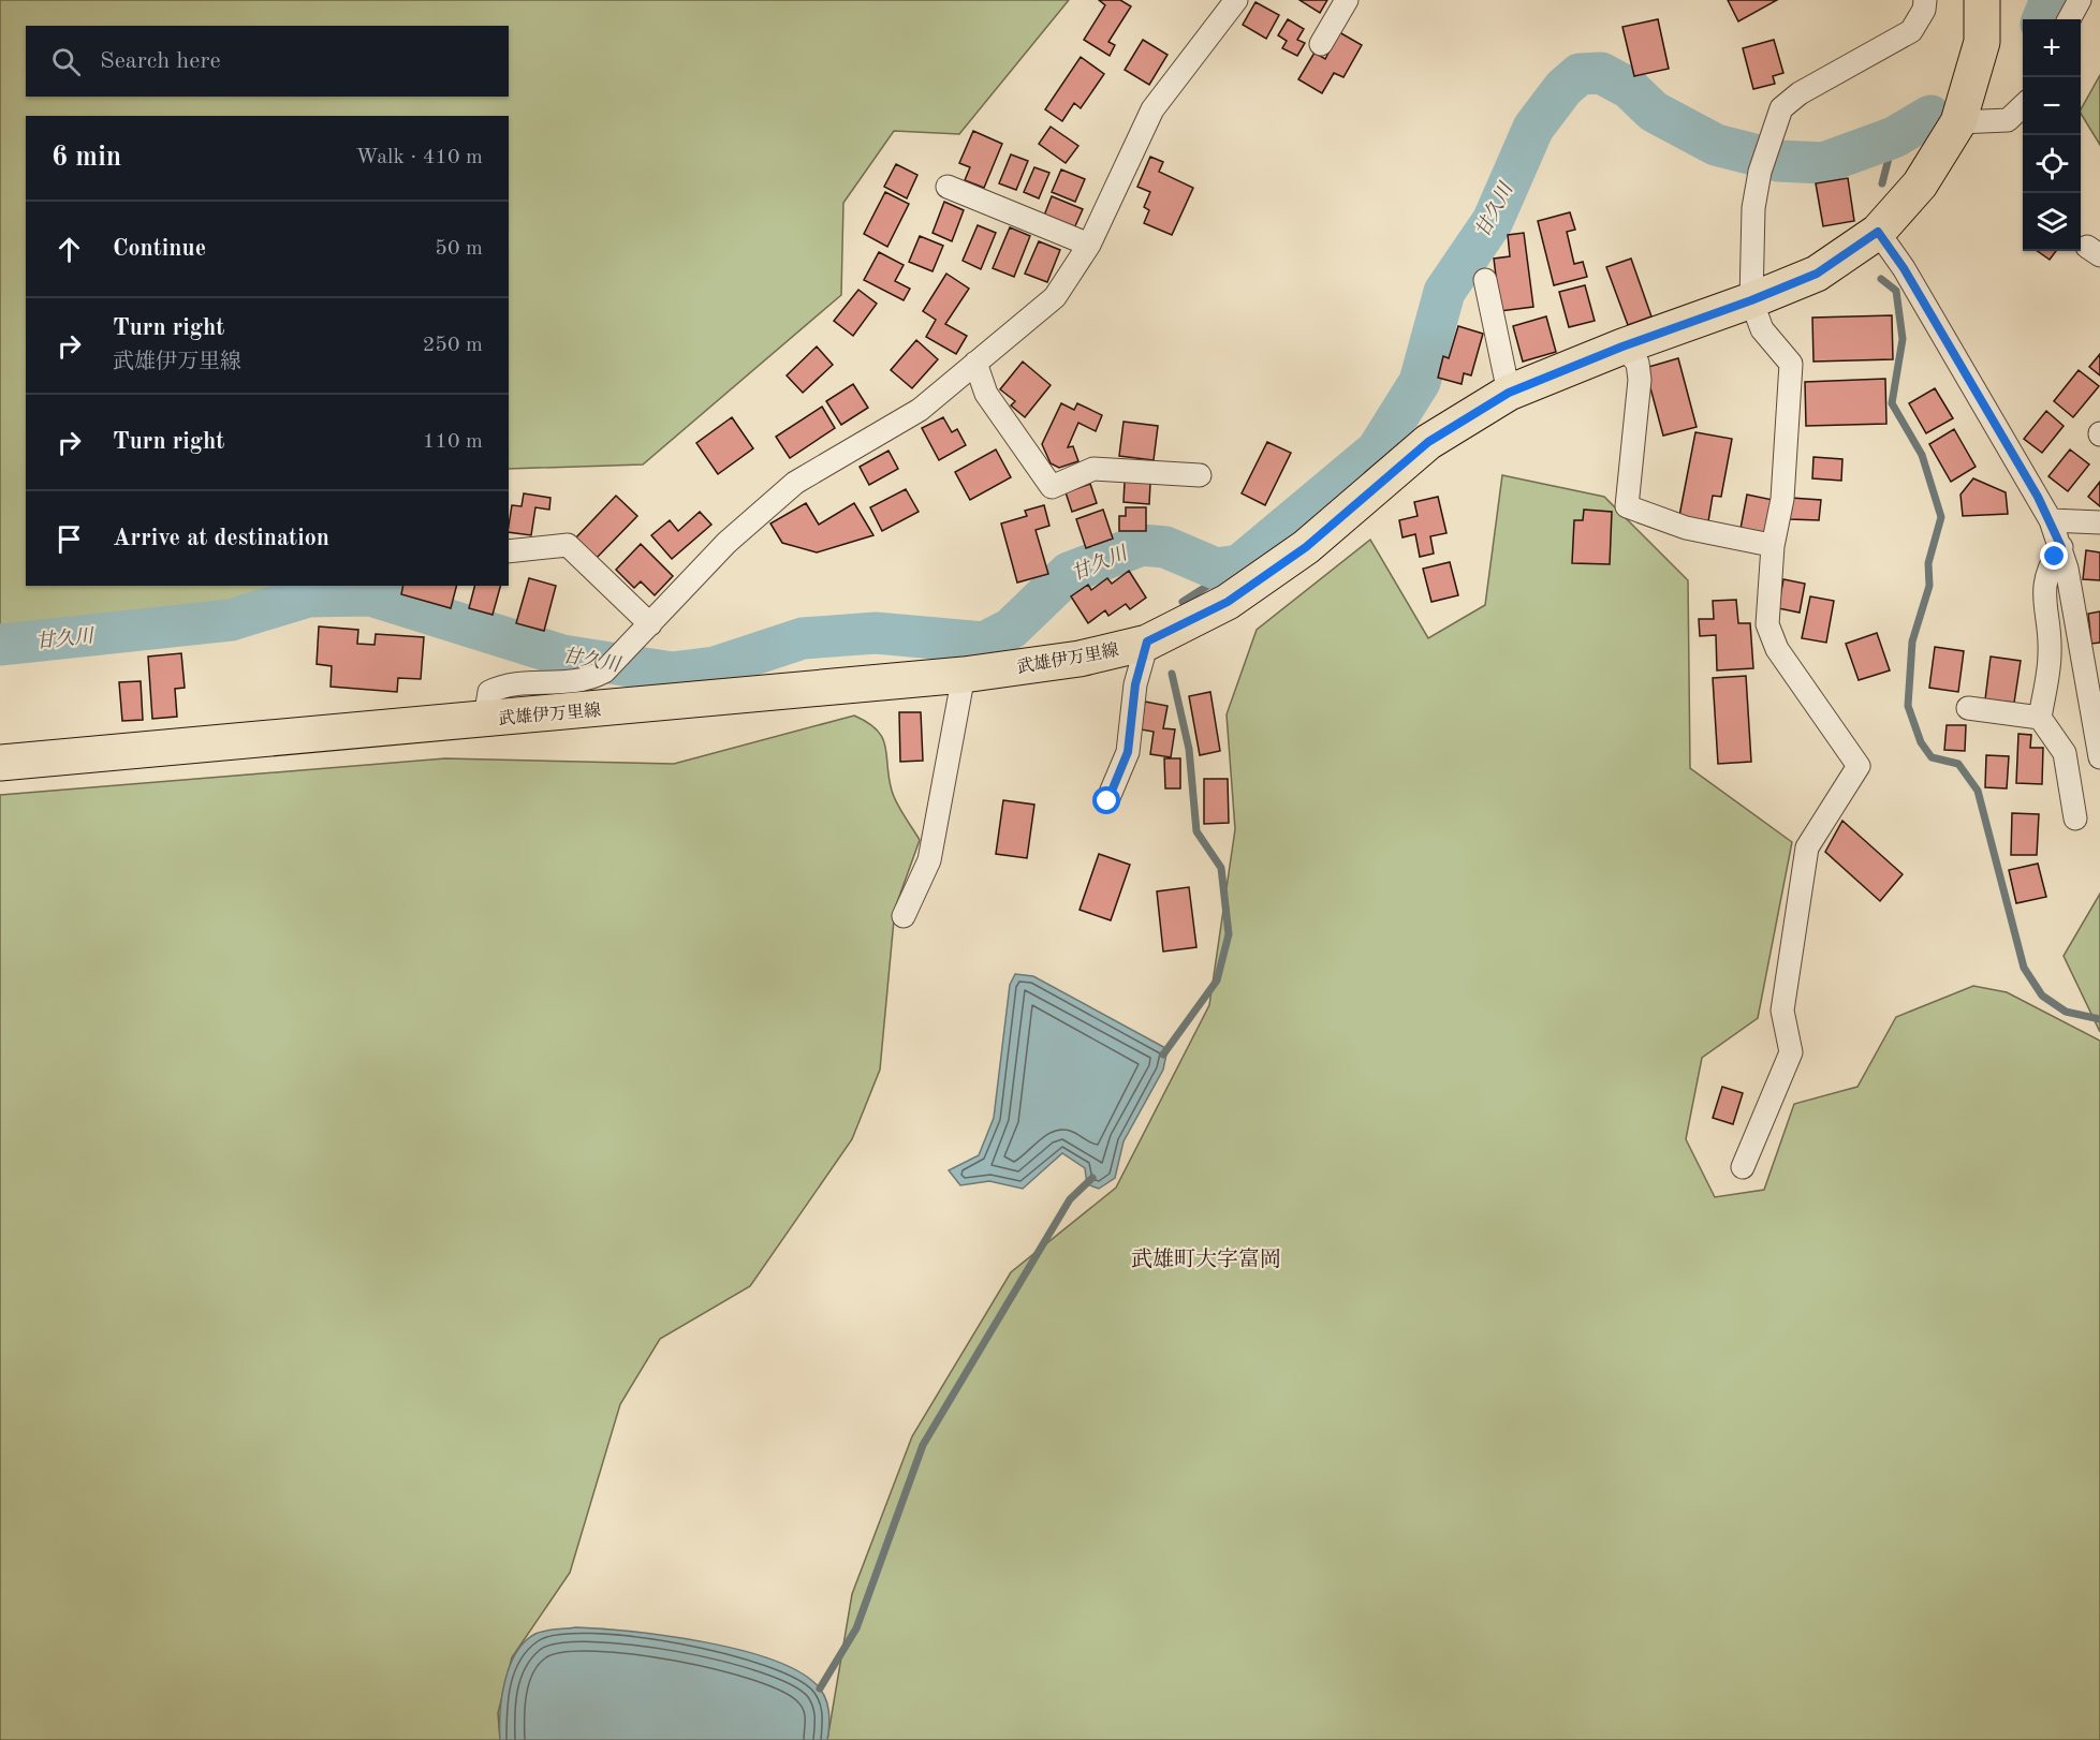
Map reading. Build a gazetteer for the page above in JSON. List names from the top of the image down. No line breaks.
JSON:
{"streets":{"main road":["武雄伊万里線"]},"districts":["武雄町大字富岡"],"water":["甘久川"],"page":{"map_buttons":["+","−"],"search":"Search here","heading":["6 min","Walk · 410 m"],"list":[["Continue","50 m"],["Turn right","武雄伊万里線","250 m"],["Turn right","110 m"],"Arrive at destination"]}}
